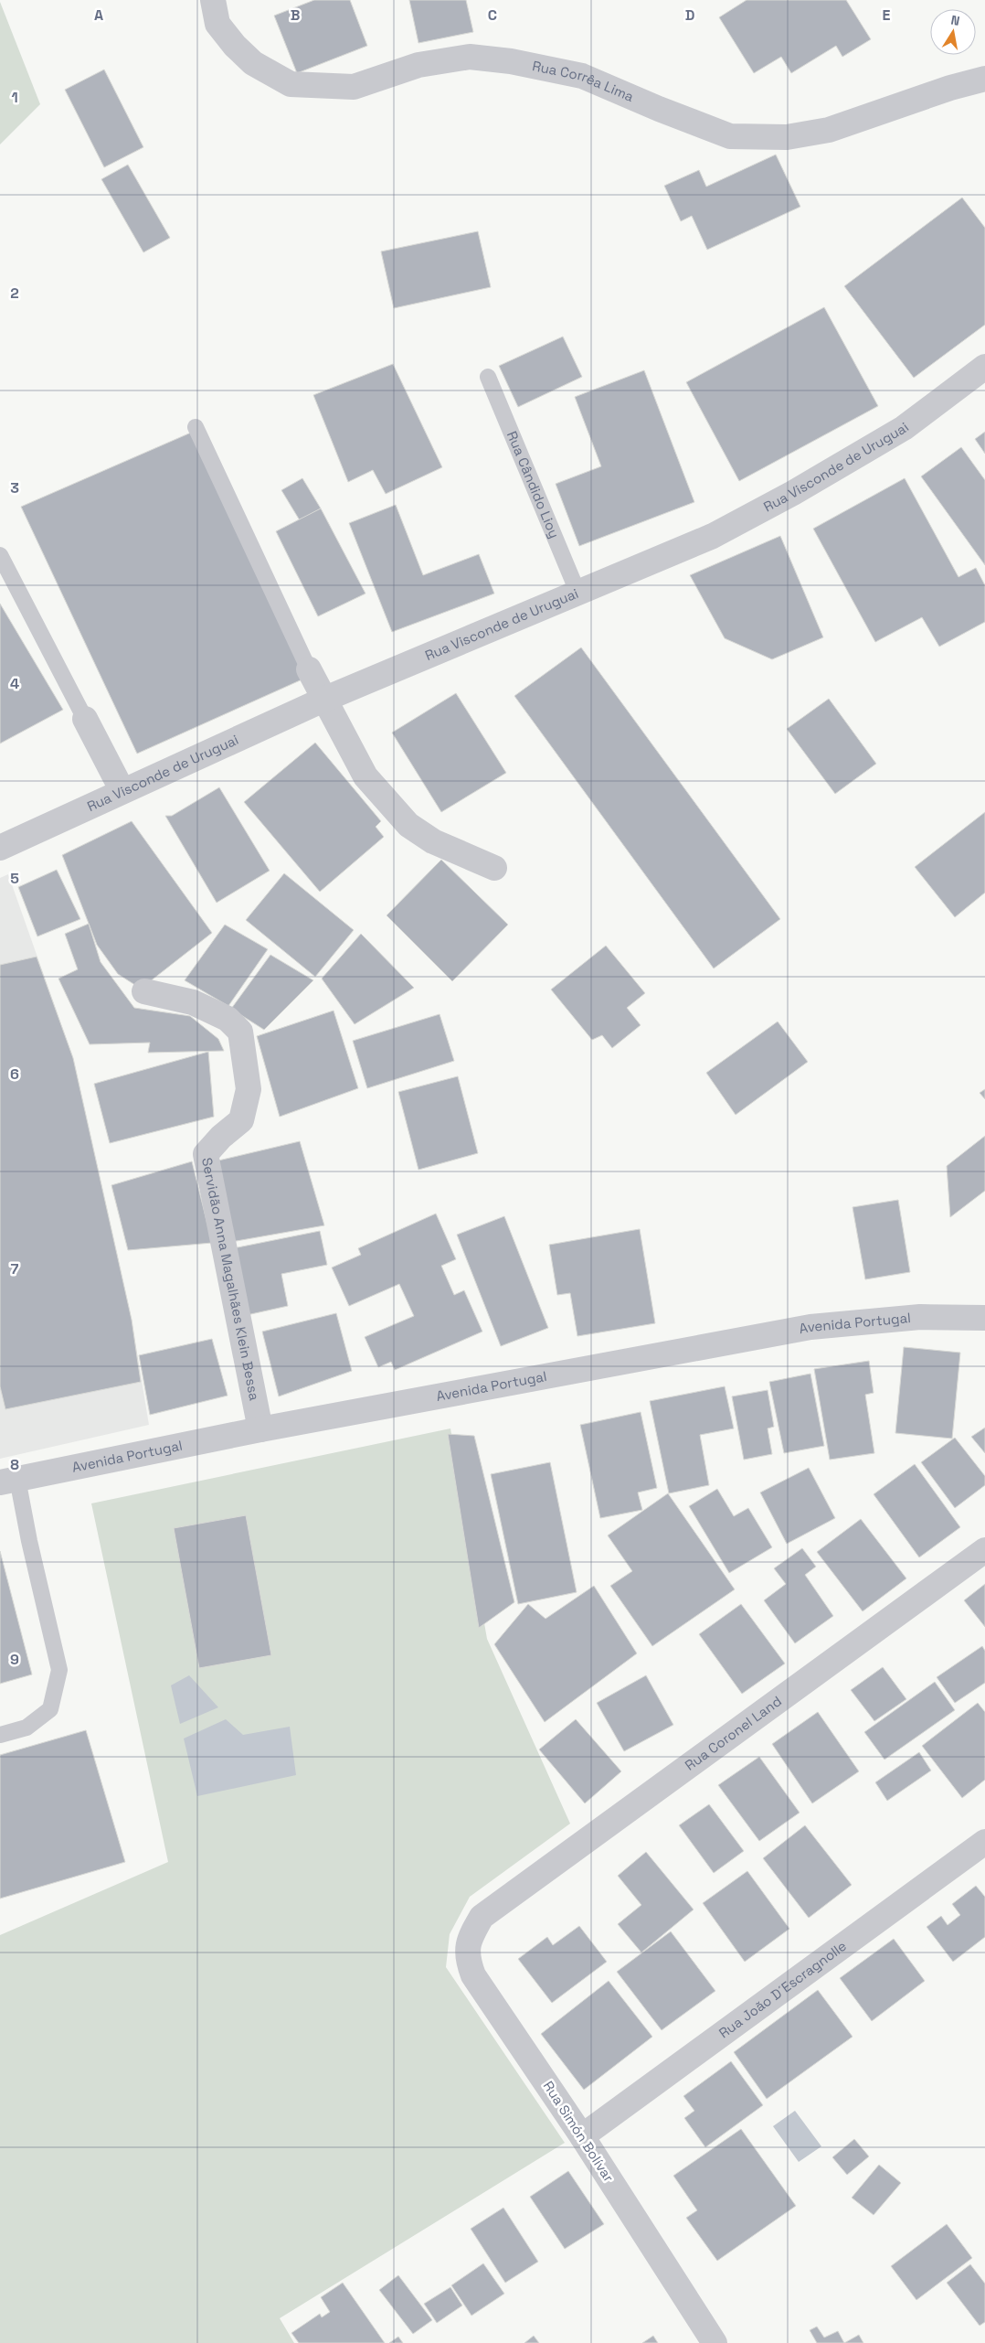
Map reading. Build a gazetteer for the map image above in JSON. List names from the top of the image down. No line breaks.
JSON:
{"streets":{"street":["Rua Corrêa Lima","Rua Visconde de Uruguai","Servidão Anna Magalhães Klein Bessa","Avenida Portugal","Rua Coronel Land","Rua João D´Escragnolle","Rua Simón Bolívar"],"lane":["Rua Cândido Lioy"]},"crossings":[["Rua Visconde de Uruguai","Rua Cândido Lioy"],["Servidão Anna Magalhães Klein Bessa","Avenida Portugal"],["Rua Coronel Land","Rua Simón Bolívar"],["Rua João D´Escragnolle","Rua Simón Bolívar"]],"north":"top","grid":{"columns":["A","B","C","D","E"],"rows":["1","2","3","4","5","6","7","8","9"]}}
